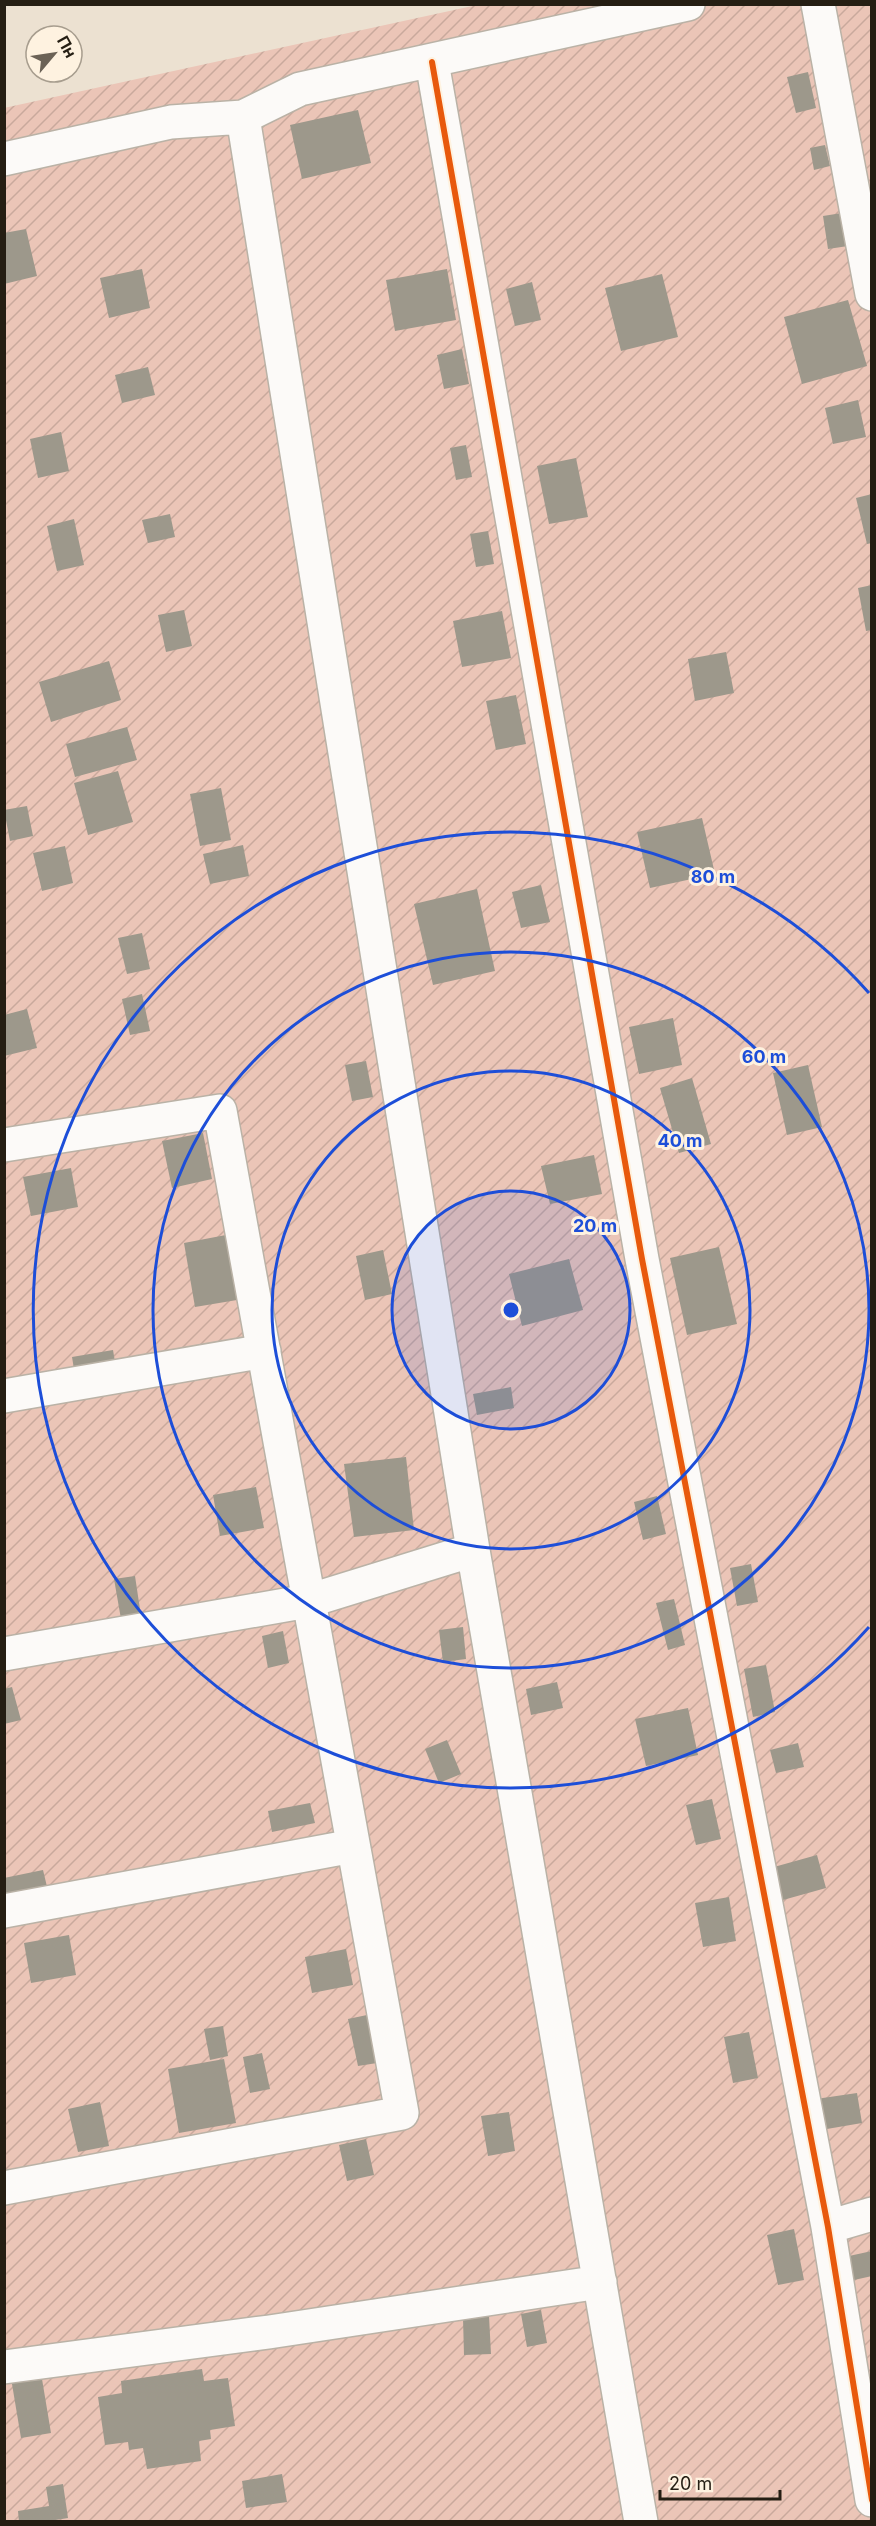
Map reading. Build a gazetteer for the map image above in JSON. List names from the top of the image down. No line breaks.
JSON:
{"scale_bar":"20 m","north":"top right","rings":["80 m","60 m","40 m","20 m"]}
